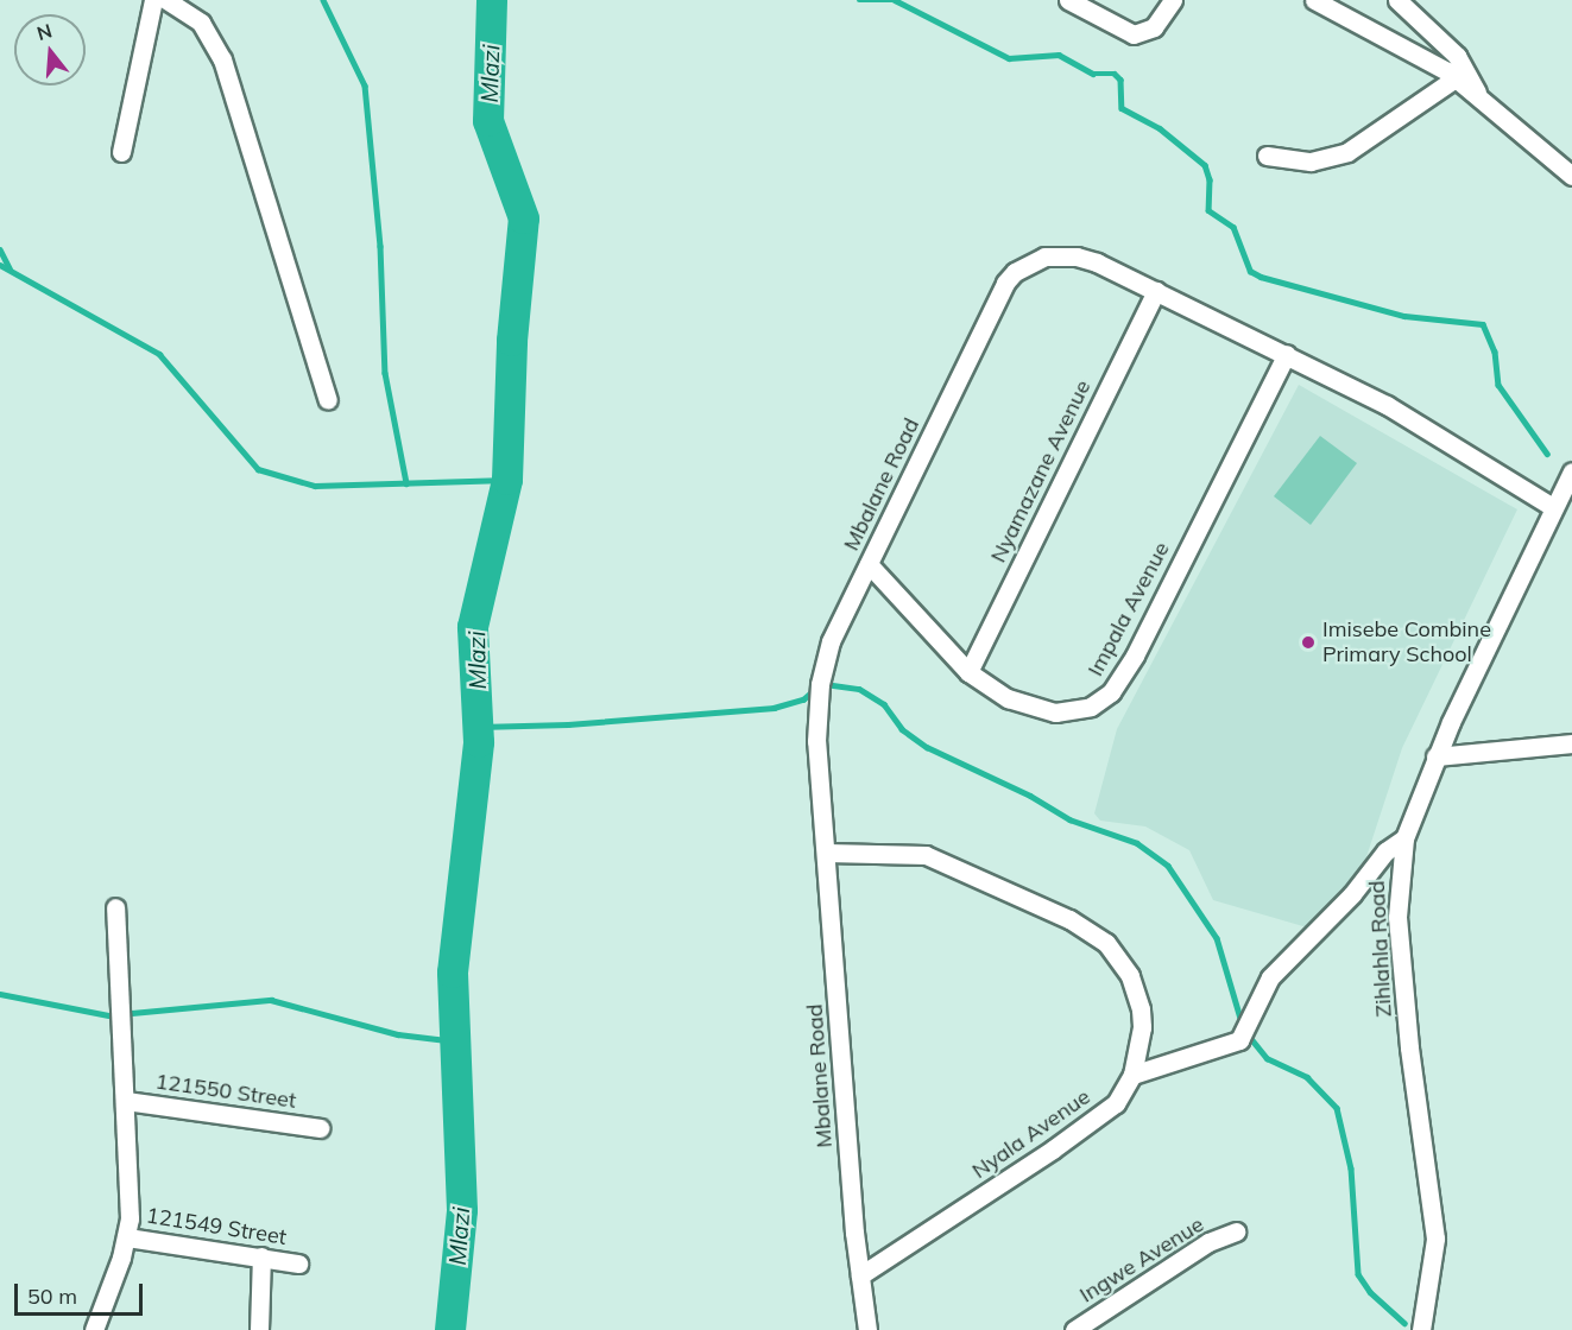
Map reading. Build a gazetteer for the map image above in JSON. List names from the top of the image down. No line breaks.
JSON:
{"streets":{"street":["Nyamazane Avenue","Mbalane Road","Impala Avenue","Zihlahla Road","121550 Street","Nyala Avenue","121549 Street","Ingwe Avenue"]},"crossings":[["Nyamazane Avenue","Mbalane Road"],["Nyamazane Avenue","Impala Avenue"],["Mbalane Road","Impala Avenue"],["Mbalane Road","Zihlahla Road"],["Mbalane Road","Nyala Avenue"]],"water":["Mlazi"],"places":["Imisebe Combine Primary School"],"scale_bar":"50 m","north":"top"}
